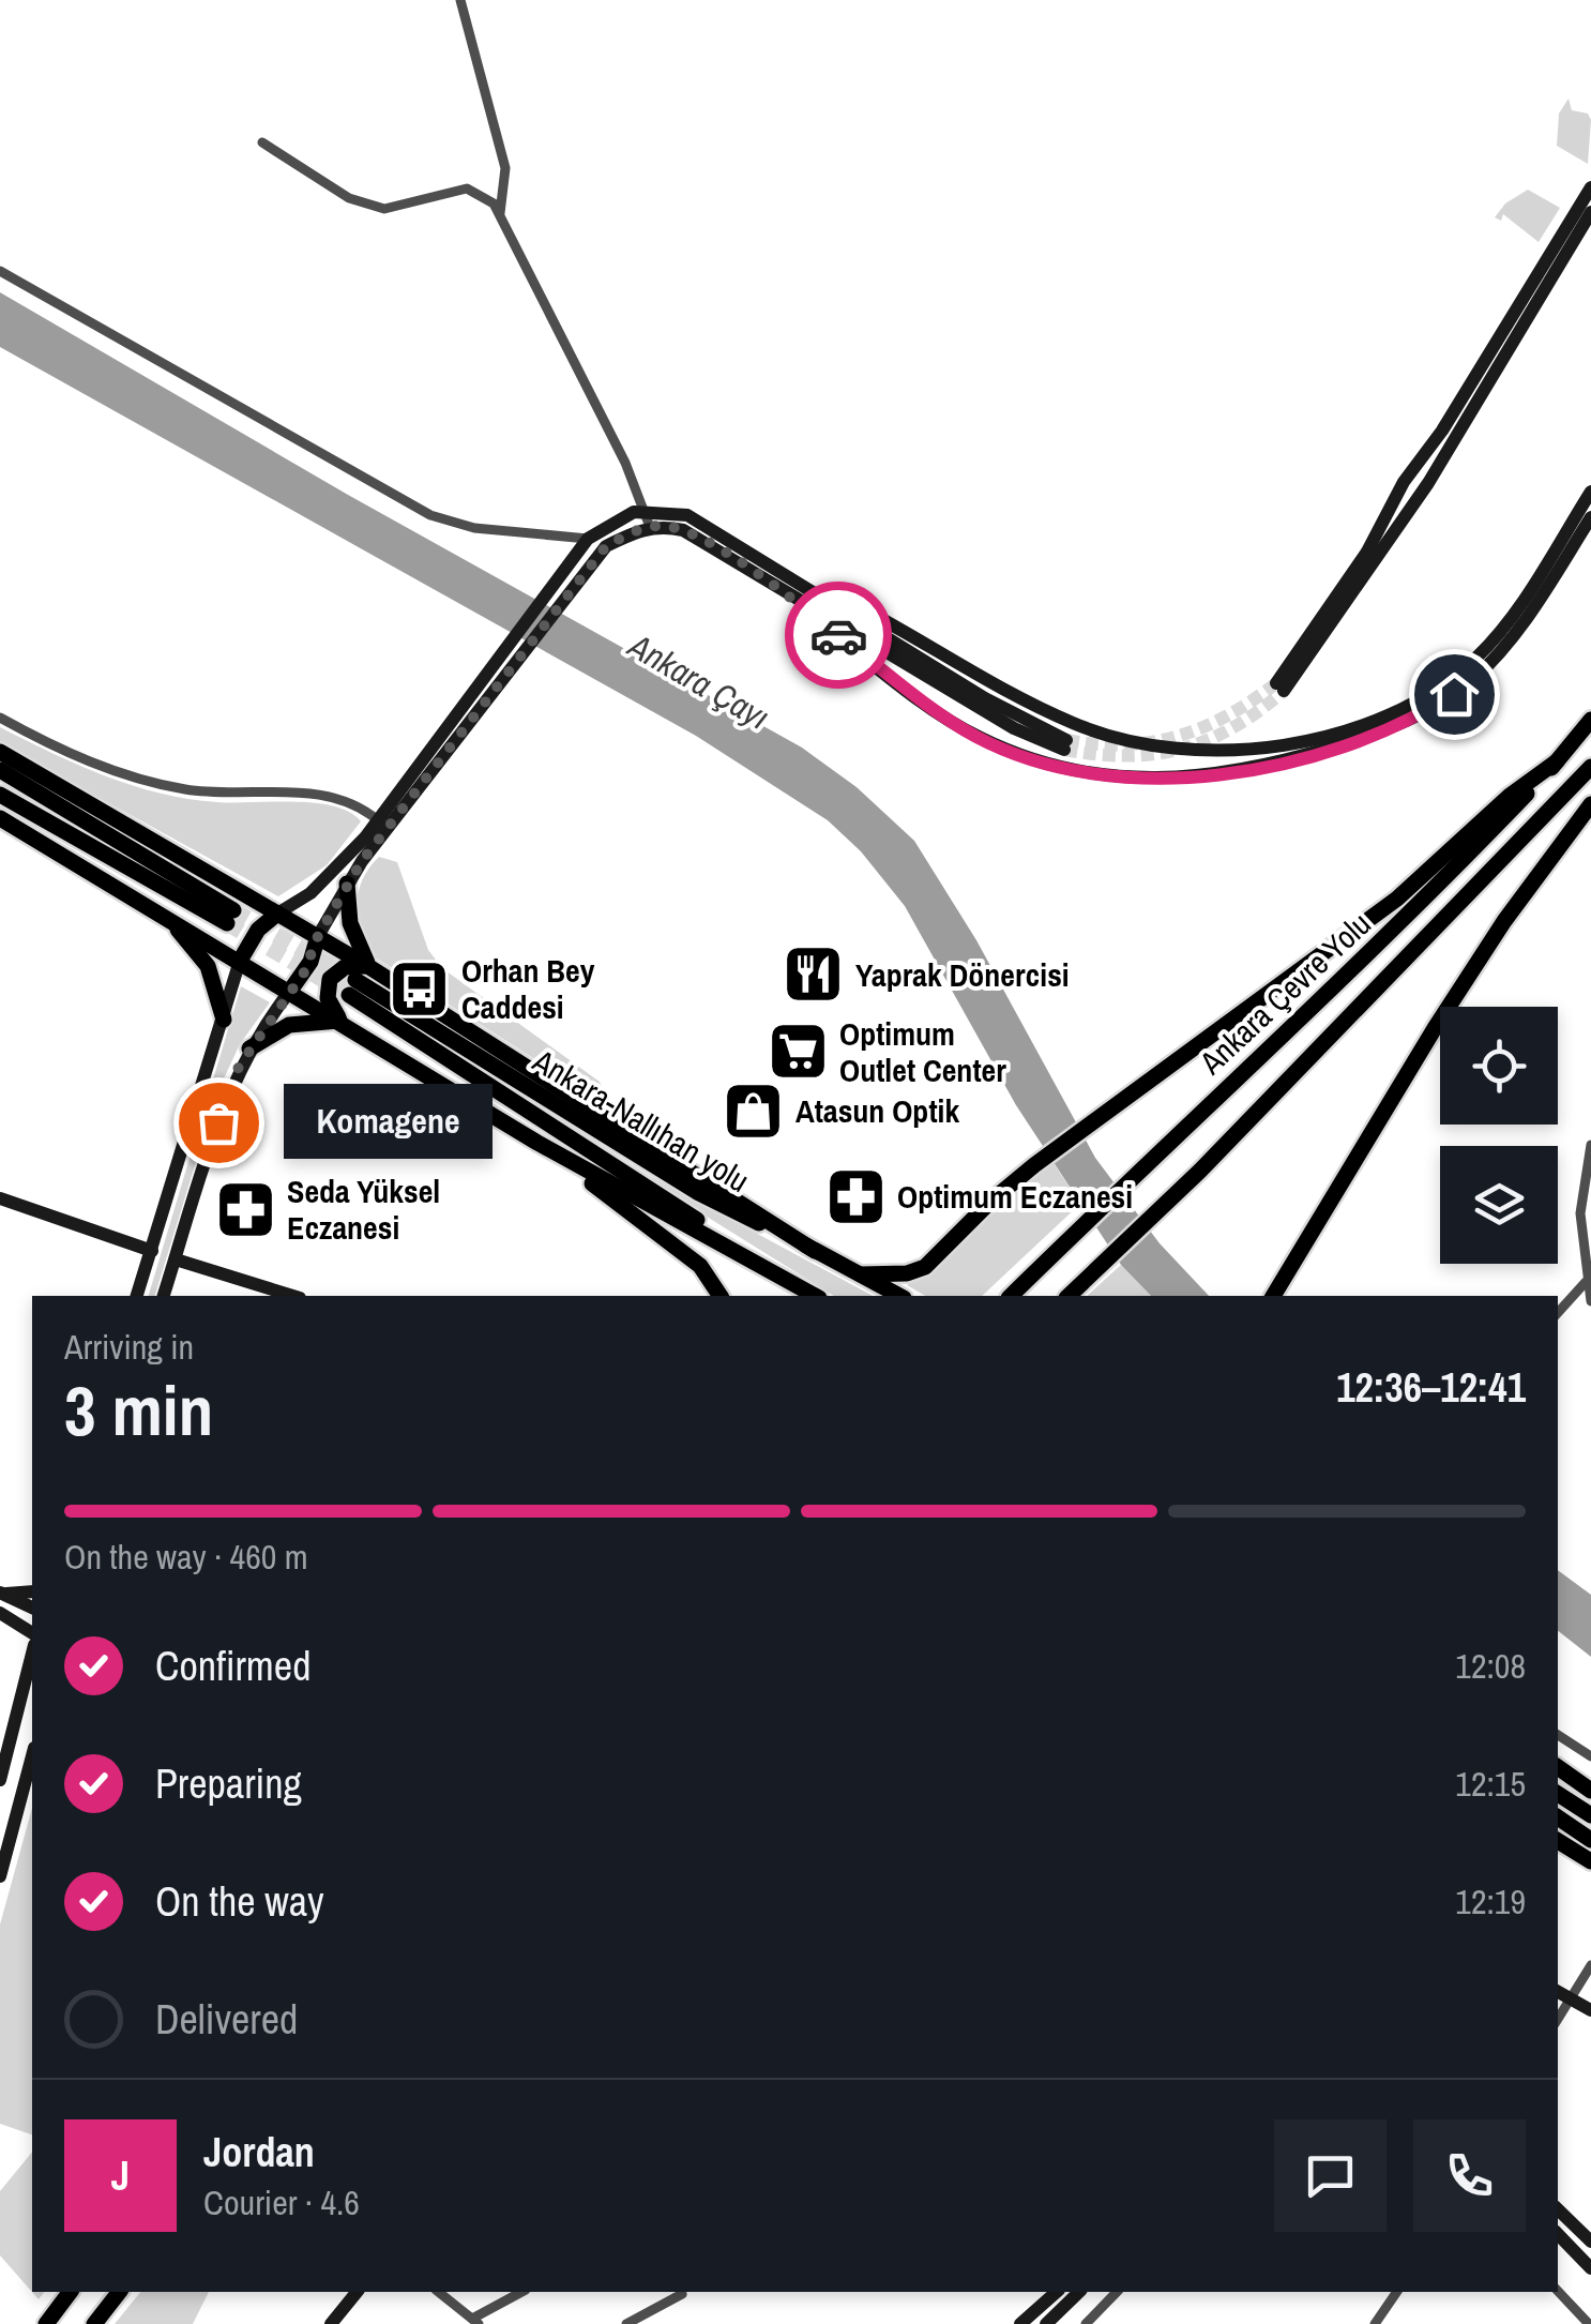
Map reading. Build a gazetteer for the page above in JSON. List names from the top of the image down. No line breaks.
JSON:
{"streets":{"highway":["Ankara Çevre Yolu","Ankara-Nallıhan yolu"]},"water":["Ankara Çayı"],"places":{"restaurant":["Yaprak Dönercisi"],"bus stop":["Orhan Bey Caddesi"],"supermarket":["Optimum Outlet Center"],"shop":["Atasun Optik"],"other":["Komagene"],"pharmacy":["Optimum Eczanesi","Seda Yüksel Eczanesi"]},"page":{"bubble":"Komagene","heading":["3 min","Arriving in","12:36–12:41"],"panel":["Jordan","Courier · 4.6"],"bar":"On the way · 460 m","list":[["Confirmed","12:08"],["Preparing","12:15"],["On the way","12:19"],"Delivered"],"round":"J"}}
